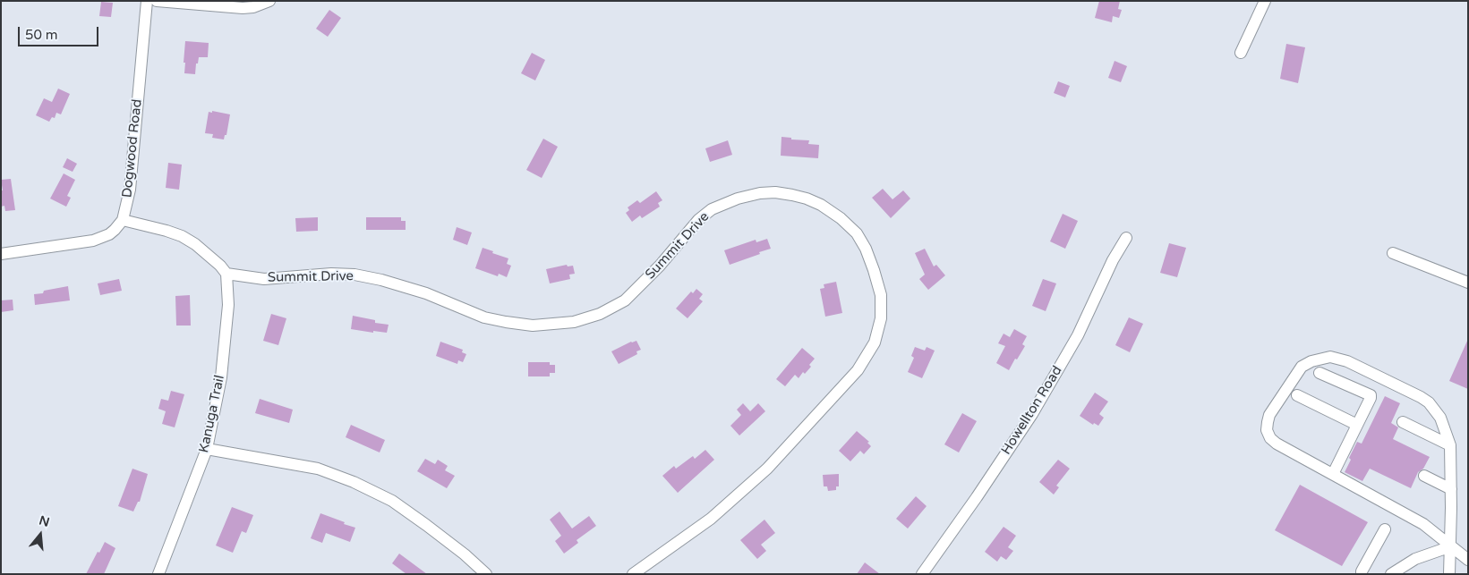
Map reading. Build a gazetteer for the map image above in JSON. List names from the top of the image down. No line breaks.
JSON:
{"streets":{"street":["Dogwood Road","Summit Drive","Howellton Road","Kanuga Trail"]},"crossings":[["Summit Drive","Kanuga Trail"]],"scale_bar":"50 m","north":"top"}
